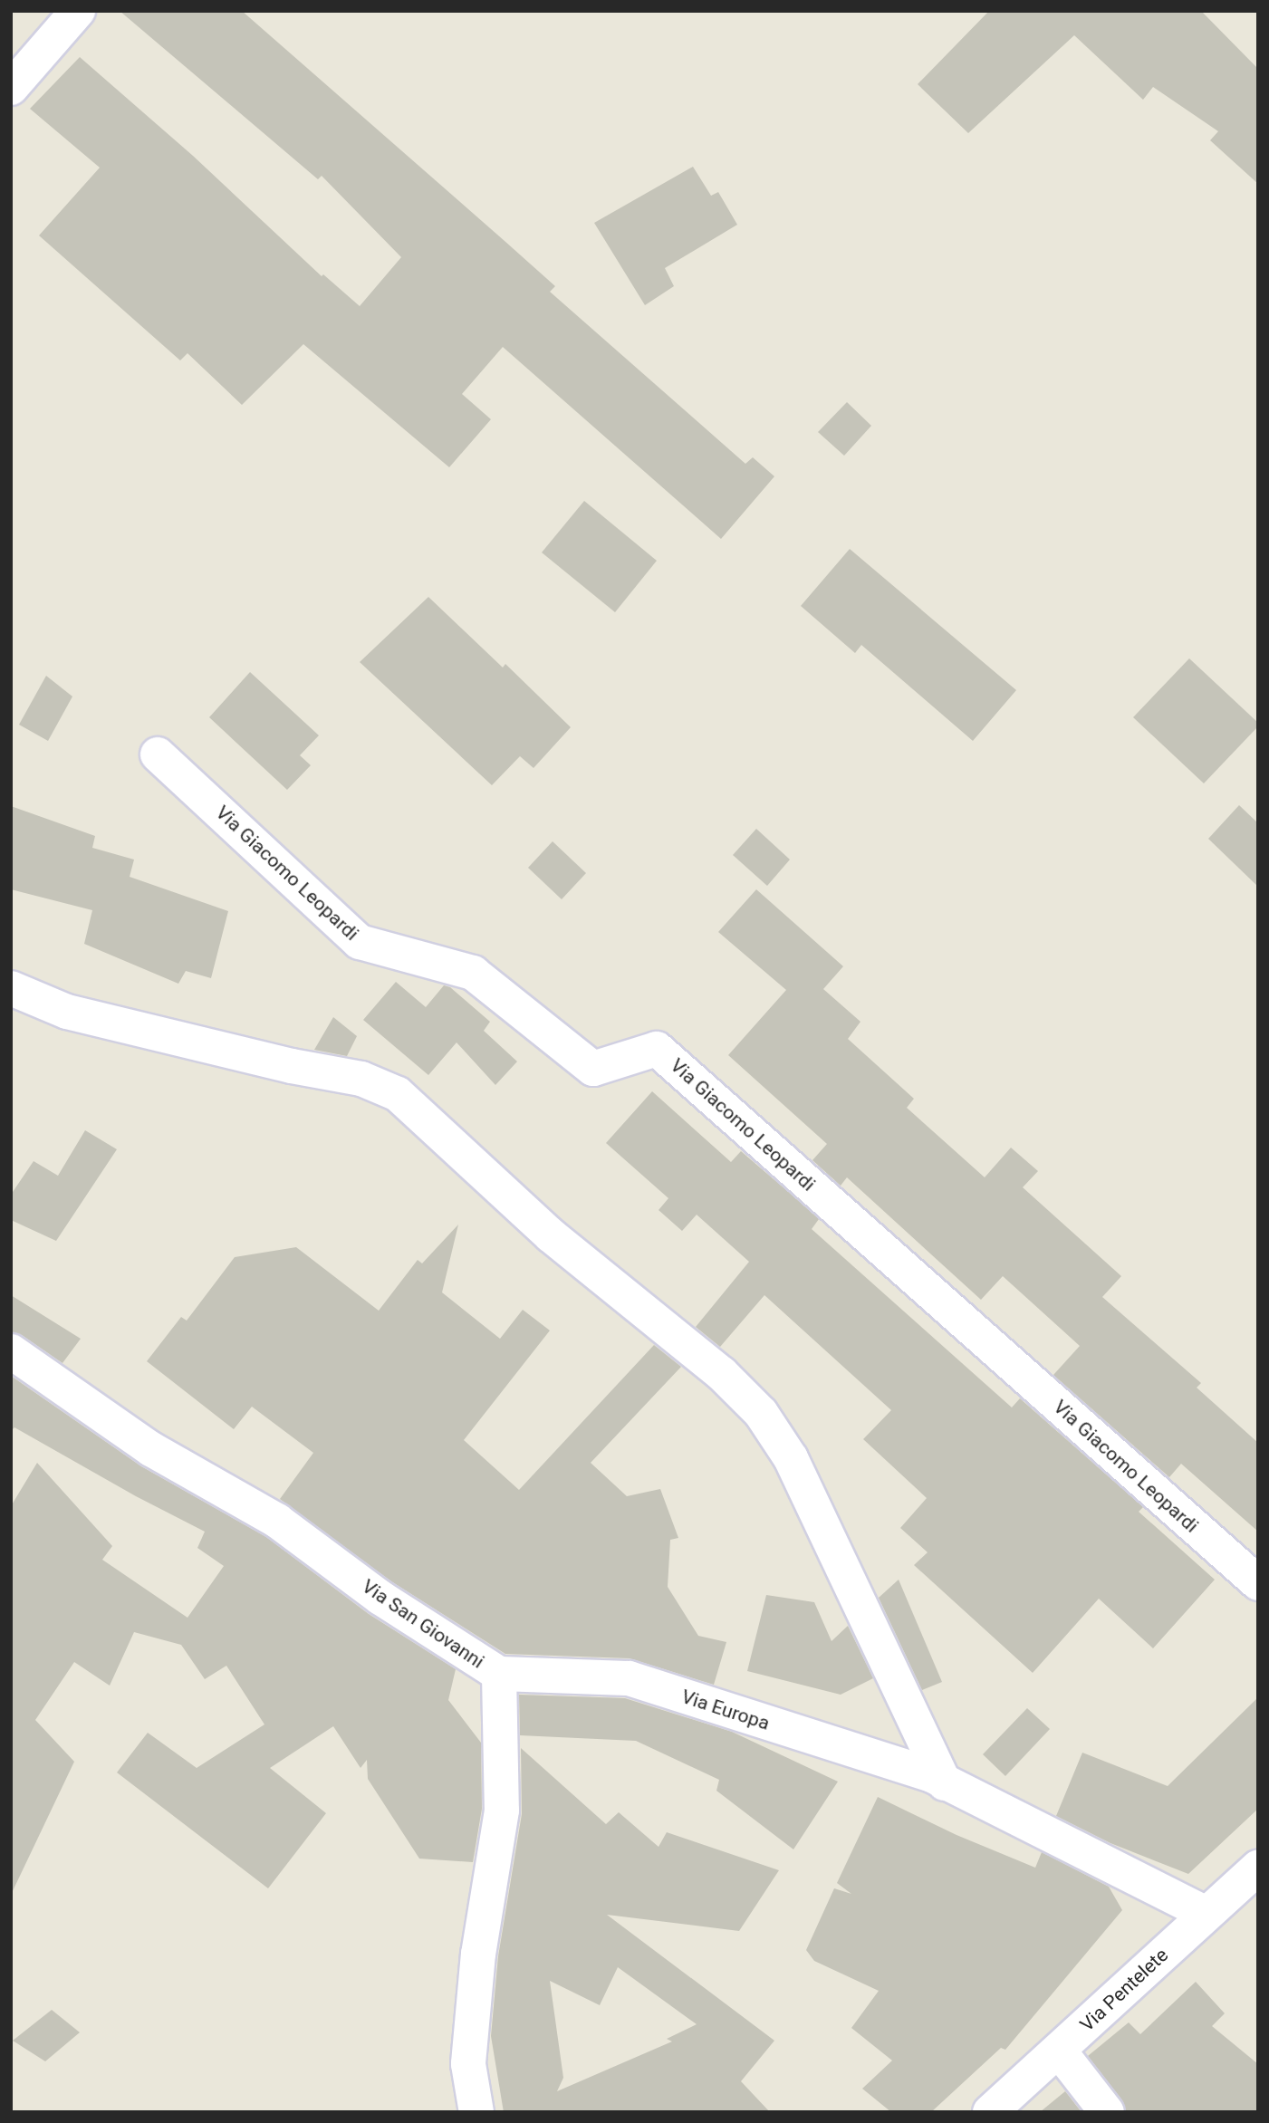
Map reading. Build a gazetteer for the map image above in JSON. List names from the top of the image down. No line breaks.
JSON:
{"streets":{"street":["Via Giacomo Leopardi","Via San Giovanni","Via Europa","Via Pentelete"]},"crossings":[["Via San Giovanni","Via Europa"],["Via Europa","Via Pentelete"]]}
